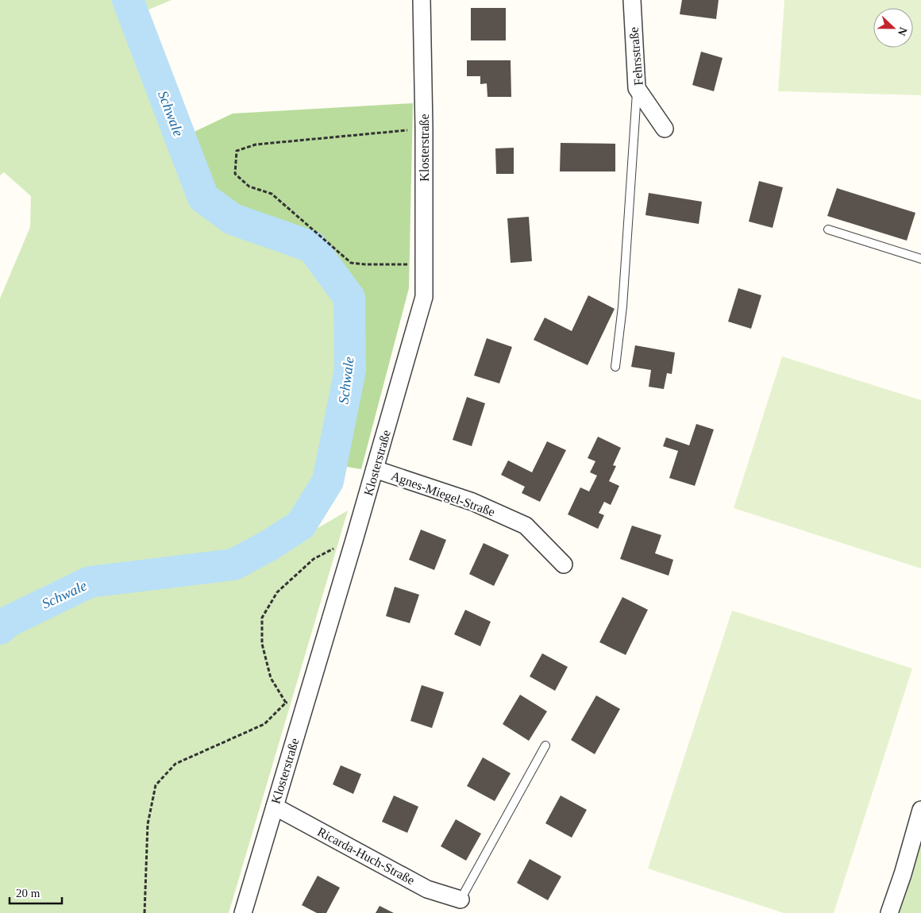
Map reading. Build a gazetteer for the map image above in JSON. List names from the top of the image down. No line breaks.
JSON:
{"streets":{"street":["Fehrsstraße","Klosterstraße","Agnes-Miegel-Straße","Ricarda-Huch-Straße"]},"crossings":[["Klosterstraße","Agnes-Miegel-Straße"],["Klosterstraße","Ricarda-Huch-Straße"]],"water":["Schwale"],"scale_bar":"20 m","north":"right"}
